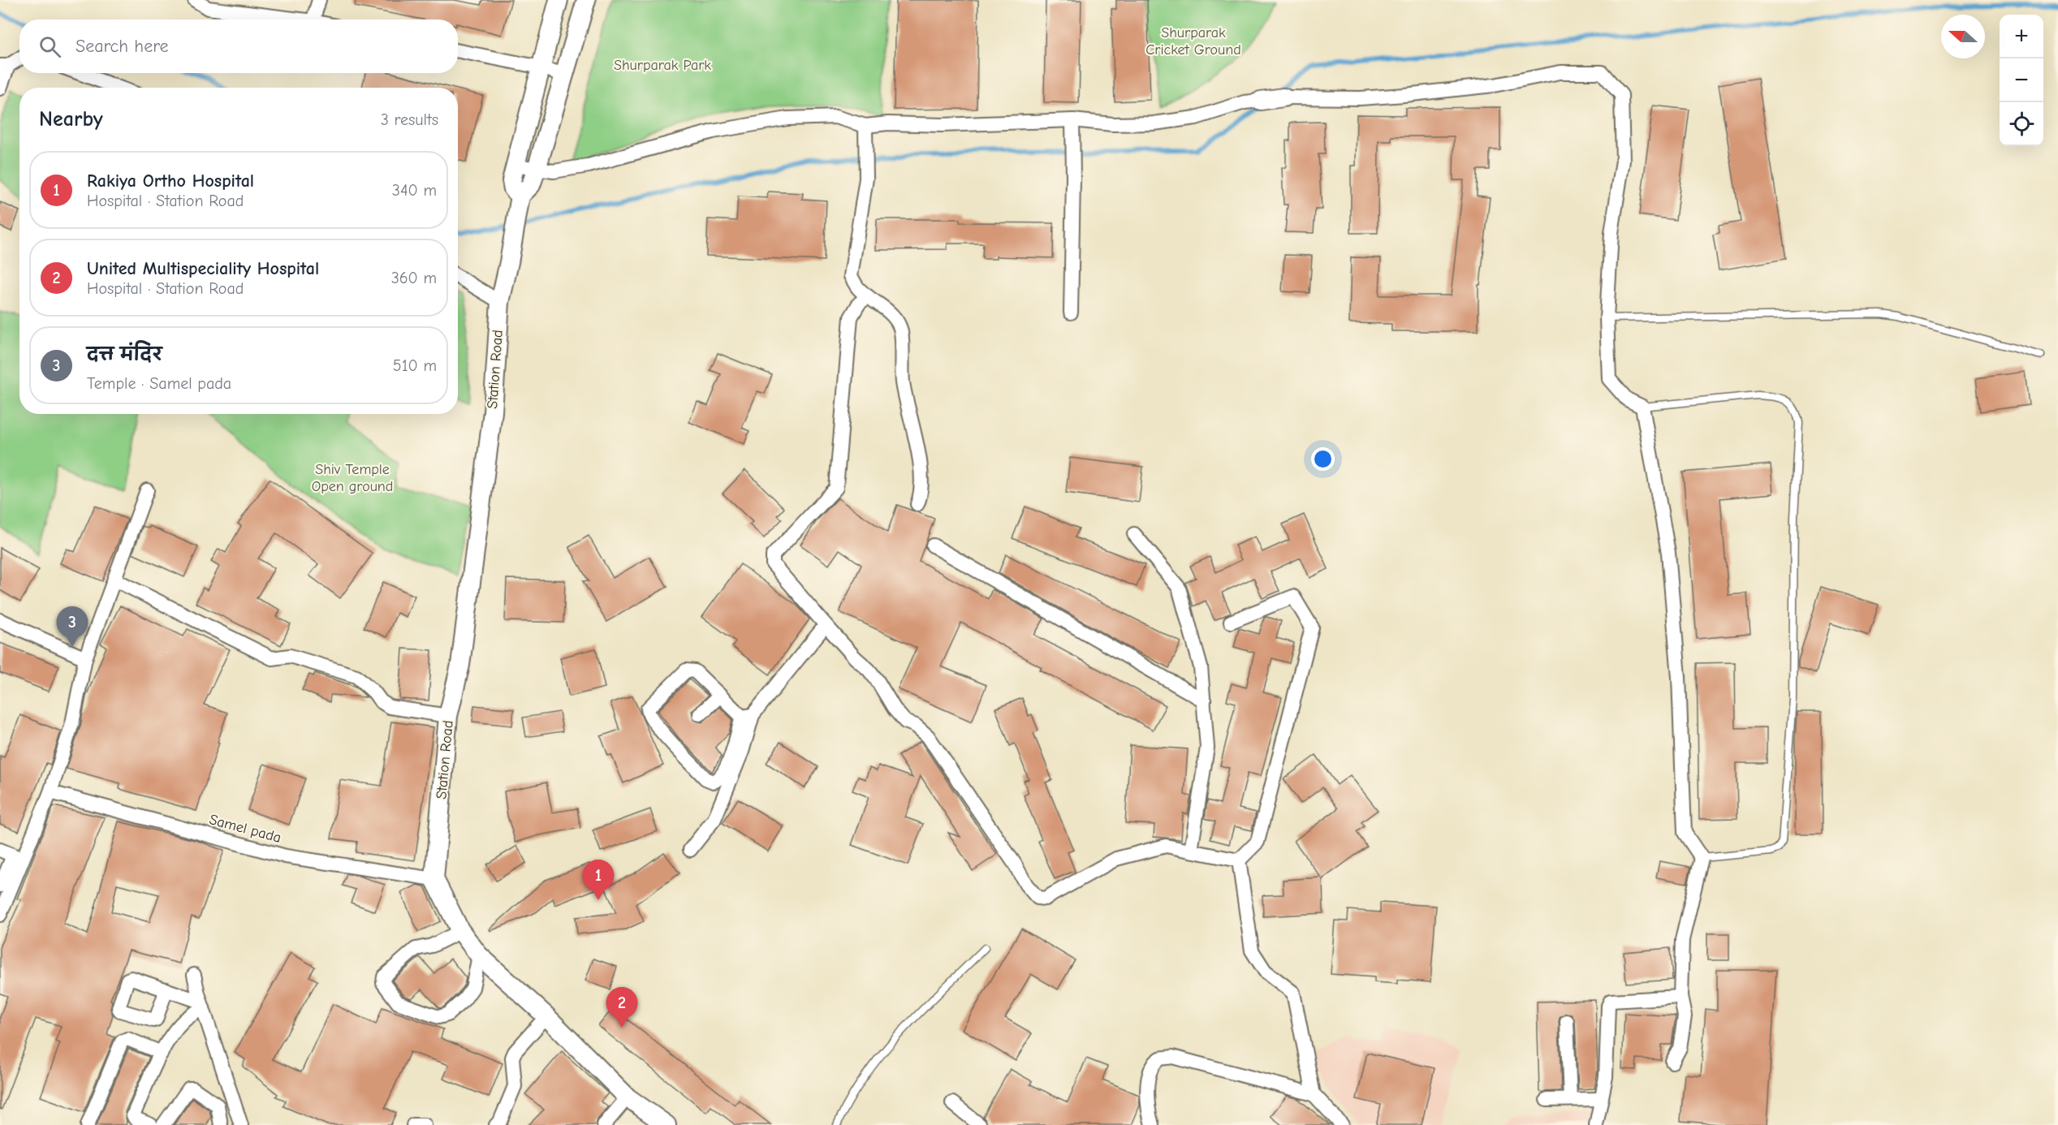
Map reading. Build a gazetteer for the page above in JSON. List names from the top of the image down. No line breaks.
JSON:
{"streets":{"main road":["Station Road"],"street":["Samel pada"]},"crossings":[["Station Road","Samel pada"]],"parks":["Shurparak Cricket Ground","Shurparak Park","Shiv Temple Open ground"],"north":"left","page":{"map_buttons":["+","−"],"search":"Search here","heading":["Nearby","3 results"],"list":[{"mark":"1","name":"Rakiya Ortho Hospital","note":"Hospital · Station Road","value":"340 m"},{"mark":"2","name":"United Multispeciality Hospital","note":"Hospital · Station Road","value":"360 m"},{"mark":"3","name":"दत्त मंदिर","note":"Temple · Samel pada","value":"510 m"}],"pins":["3","1","2"]}}
